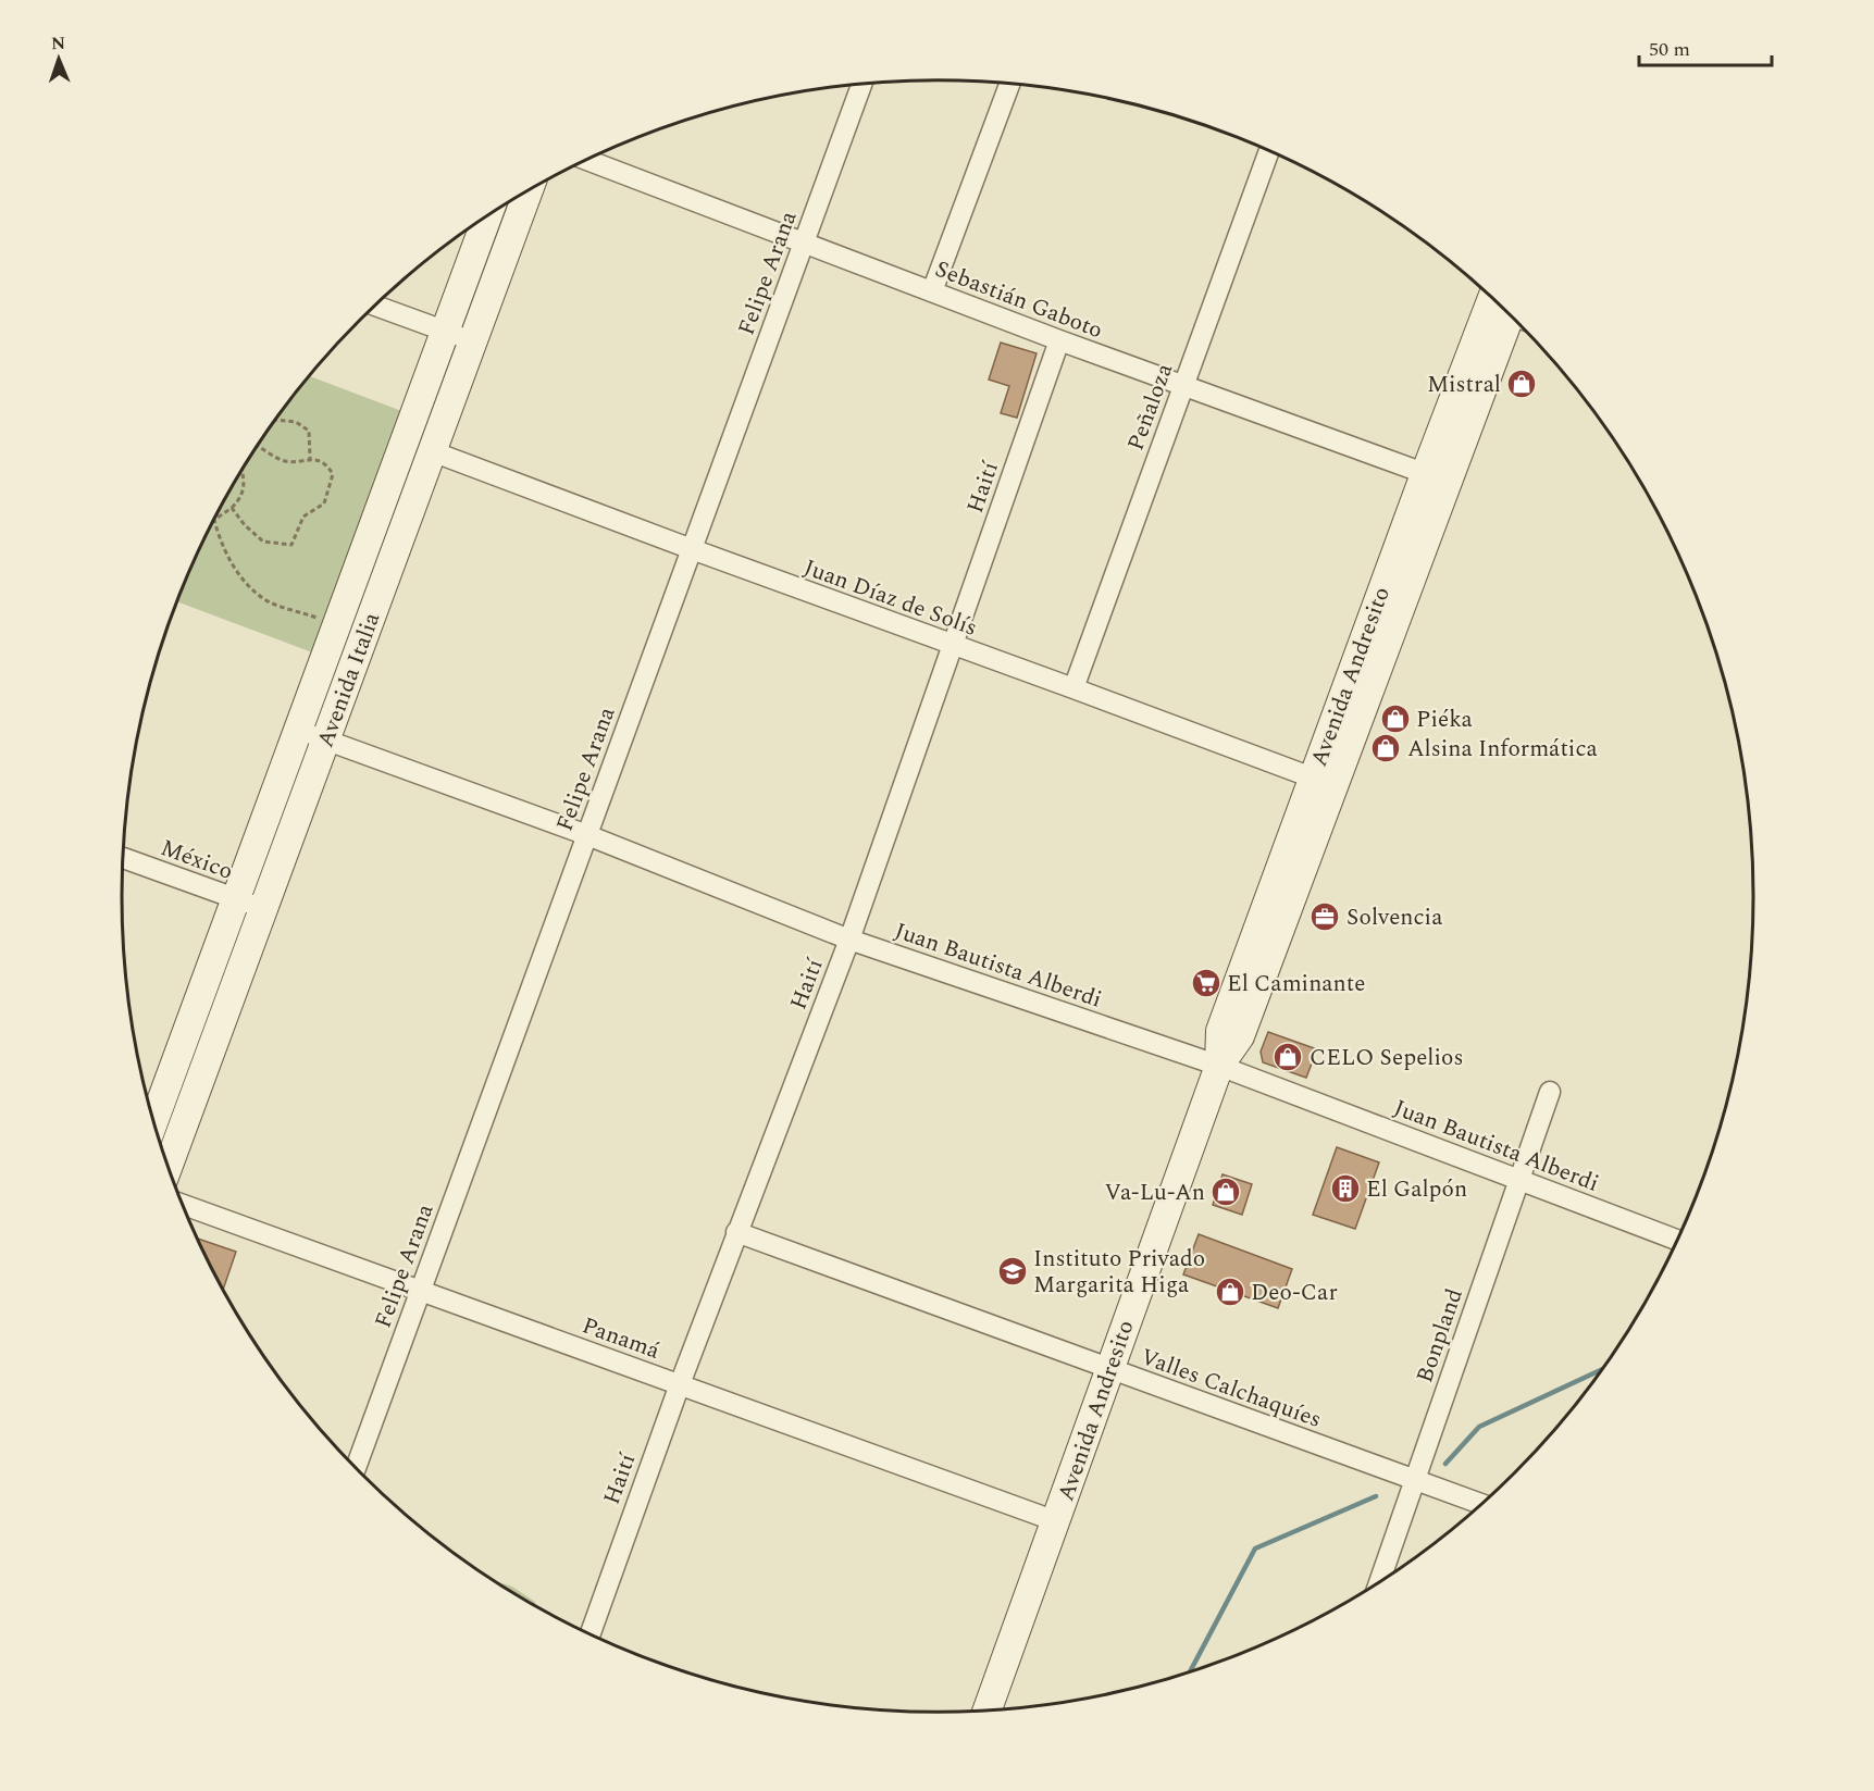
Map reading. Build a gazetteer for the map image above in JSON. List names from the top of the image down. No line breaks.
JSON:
{"streets":{"main road":["Avenida Andresito","Avenida Italia"],"street":["Felipe Arana","Sebastián Gaboto","Peñaloza","Haití","Juan Díaz de Solís","México","Juan Bautista Alberdi","Bonpland","Panamá","Valles Calchaquíes"]},"crossings":[["Felipe Arana","Sebastián Gaboto"],["Felipe Arana","Juan Díaz de Solís"],["Felipe Arana","Juan Bautista Alberdi"],["Felipe Arana","Panamá"],["Sebastián Gaboto","Peñaloza"],["Sebastián Gaboto","Haití"],["Sebastián Gaboto","Avenida Andresito"],["Peñaloza","Juan Díaz de Solís"],["Haití","Juan Díaz de Solís"],["Haití","Juan Bautista Alberdi"],["Haití","Panamá"],["Haití","Valles Calchaquíes"],["Juan Díaz de Solís","Avenida Andresito"],["Juan Díaz de Solís","Avenida Italia"],["Avenida Andresito","Juan Bautista Alberdi"],["Avenida Andresito","Panamá"],["Avenida Andresito","Valles Calchaquíes"],["Avenida Italia","México"],["Avenida Italia","Juan Bautista Alberdi"],["Juan Bautista Alberdi","Bonpland"],["Bonpland","Valles Calchaquíes"]],"places":{"shop":["Mistral","Piéka","Alsina Informática","CELO Sepelios","Va-Lu-An","Deo-Car"],"office":["Solvencia"],"supermarket":["El Caminante"],"building":["El Galpón"],"school or university":["Instituto Privado Margarita Higa"]},"scale_bar":"50 m","north":"top"}
